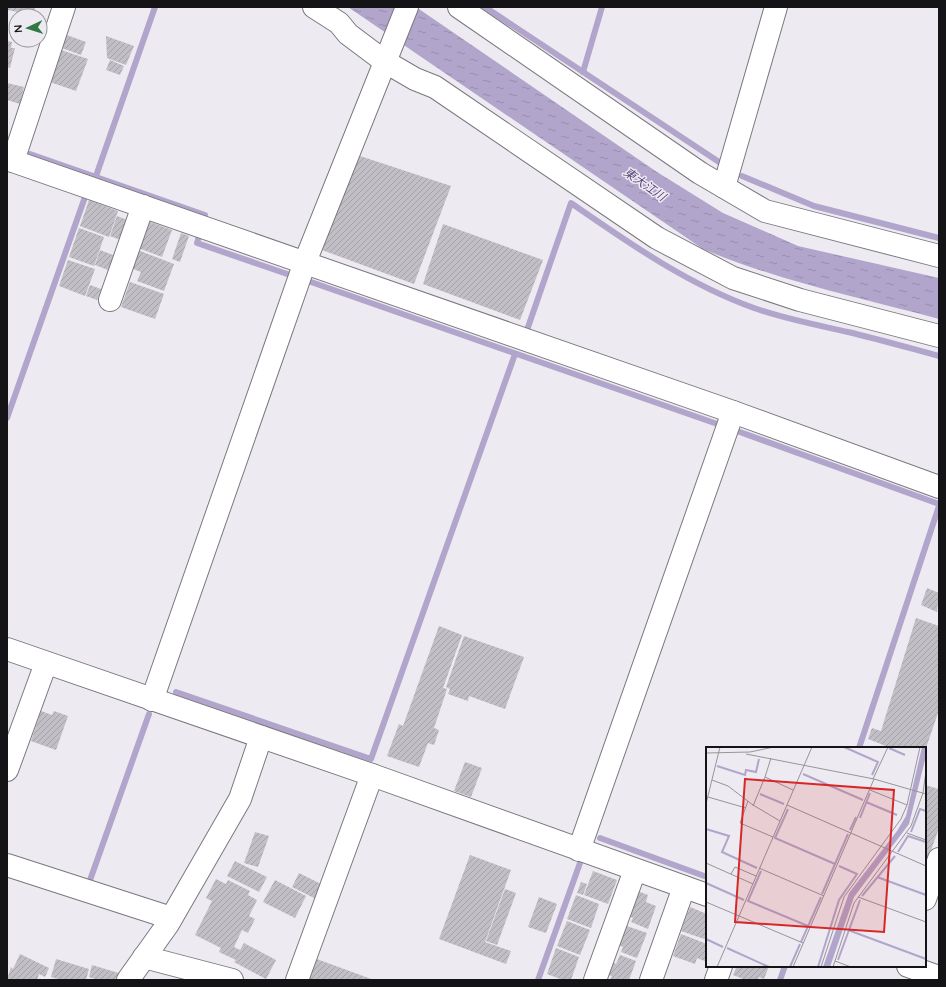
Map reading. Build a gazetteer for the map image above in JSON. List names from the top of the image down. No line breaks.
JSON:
{"water":["東大江川"],"north":"left"}
